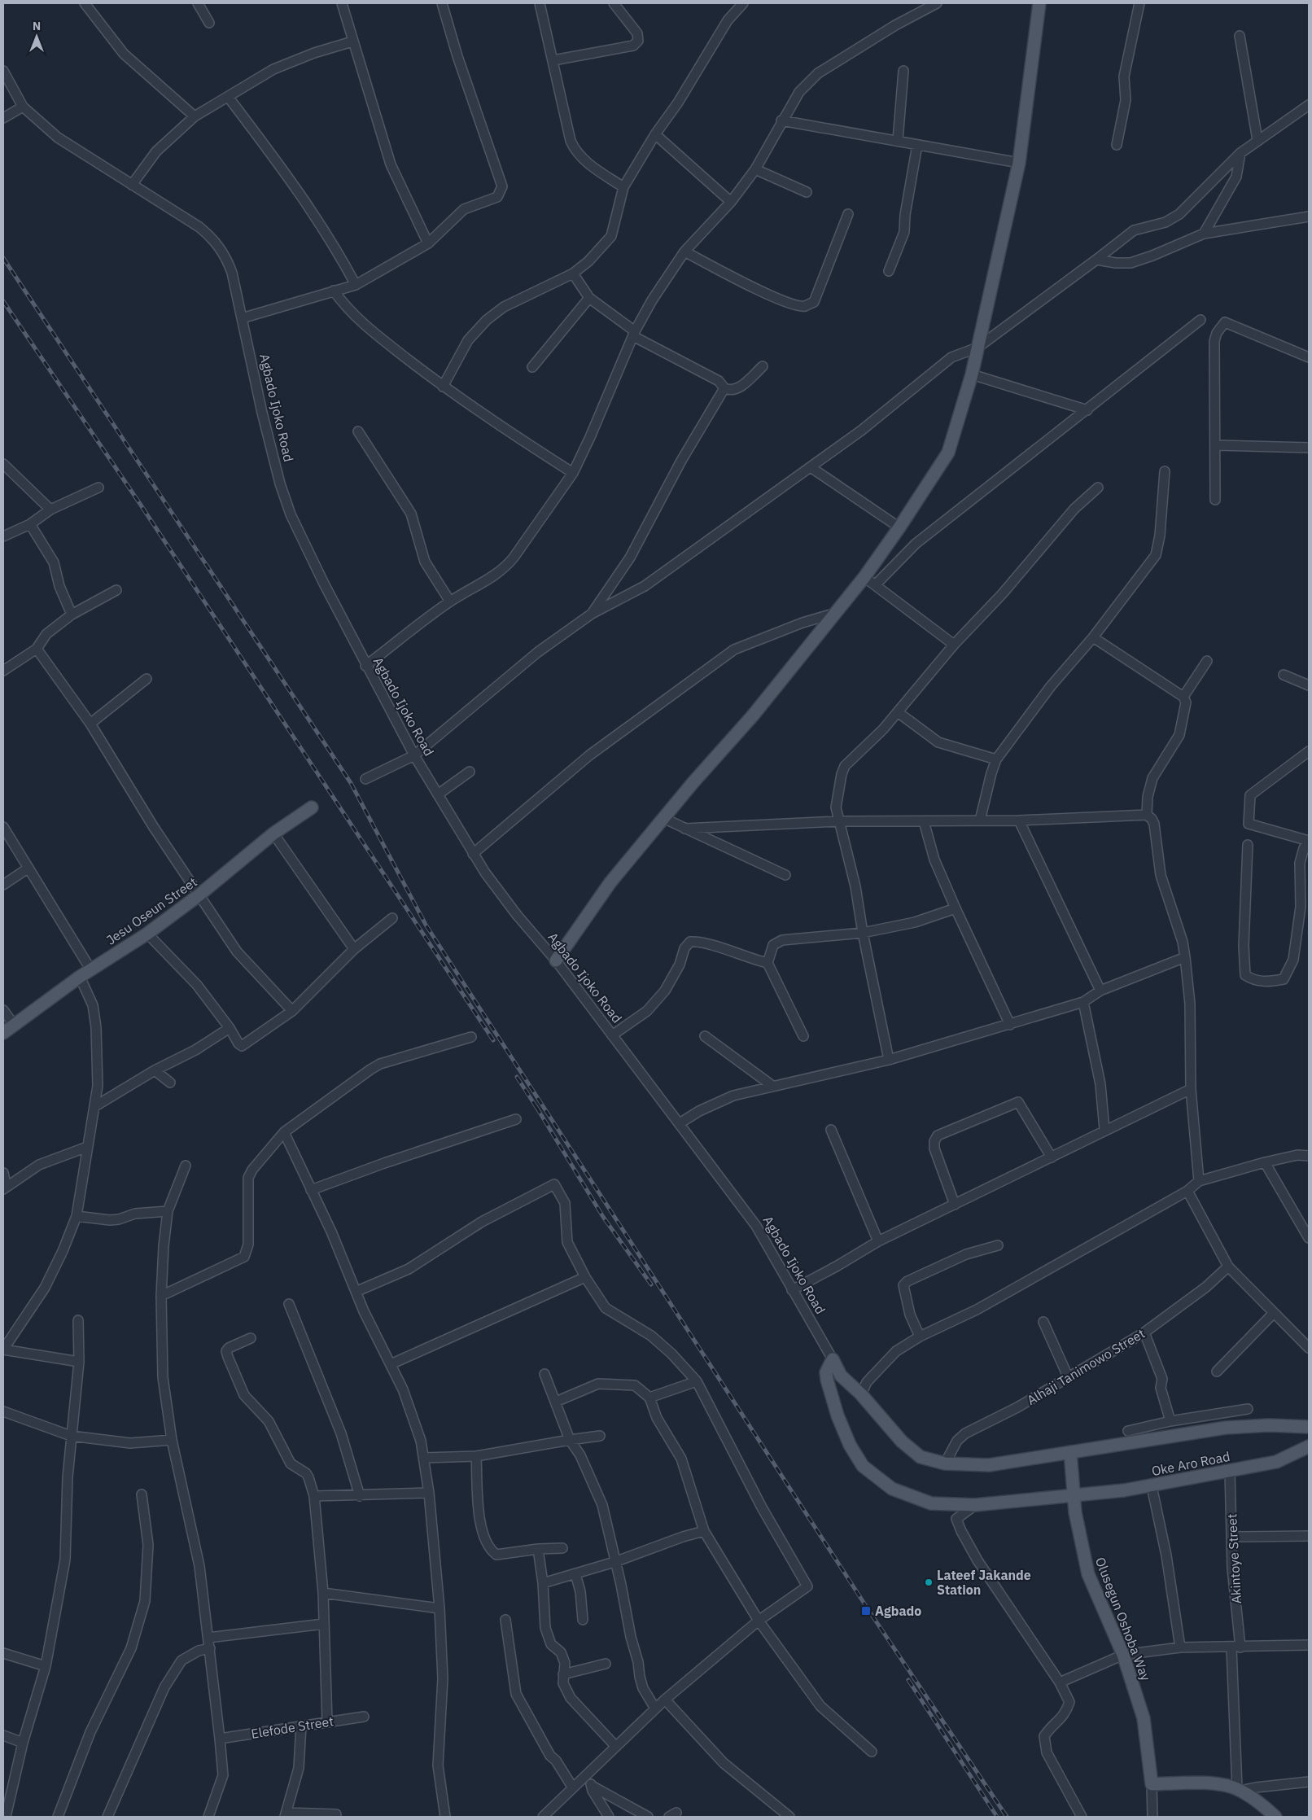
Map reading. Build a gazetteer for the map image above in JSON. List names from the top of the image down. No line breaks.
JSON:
{"streets":{"main road":["Agbado Ijoko Road","Jesu Oseun Street","Oke Aro Road","Olusegun Oshoba Way"],"street":["Alhaji Tanimowo Street","Akintoye Street","Elefode Street"]},"crossings":[["Agbado Ijoko Road","Alhaji Tanimowo Street"],["Agbado Ijoko Road","Olusegun Oshoba Way"],["Oke Aro Road","Akintoye Street"],["Oke Aro Road","Olusegun Oshoba Way"]],"places":{"other":["Lateef Jakande Station"],"transit":["Agbado"]},"north":"top"}
